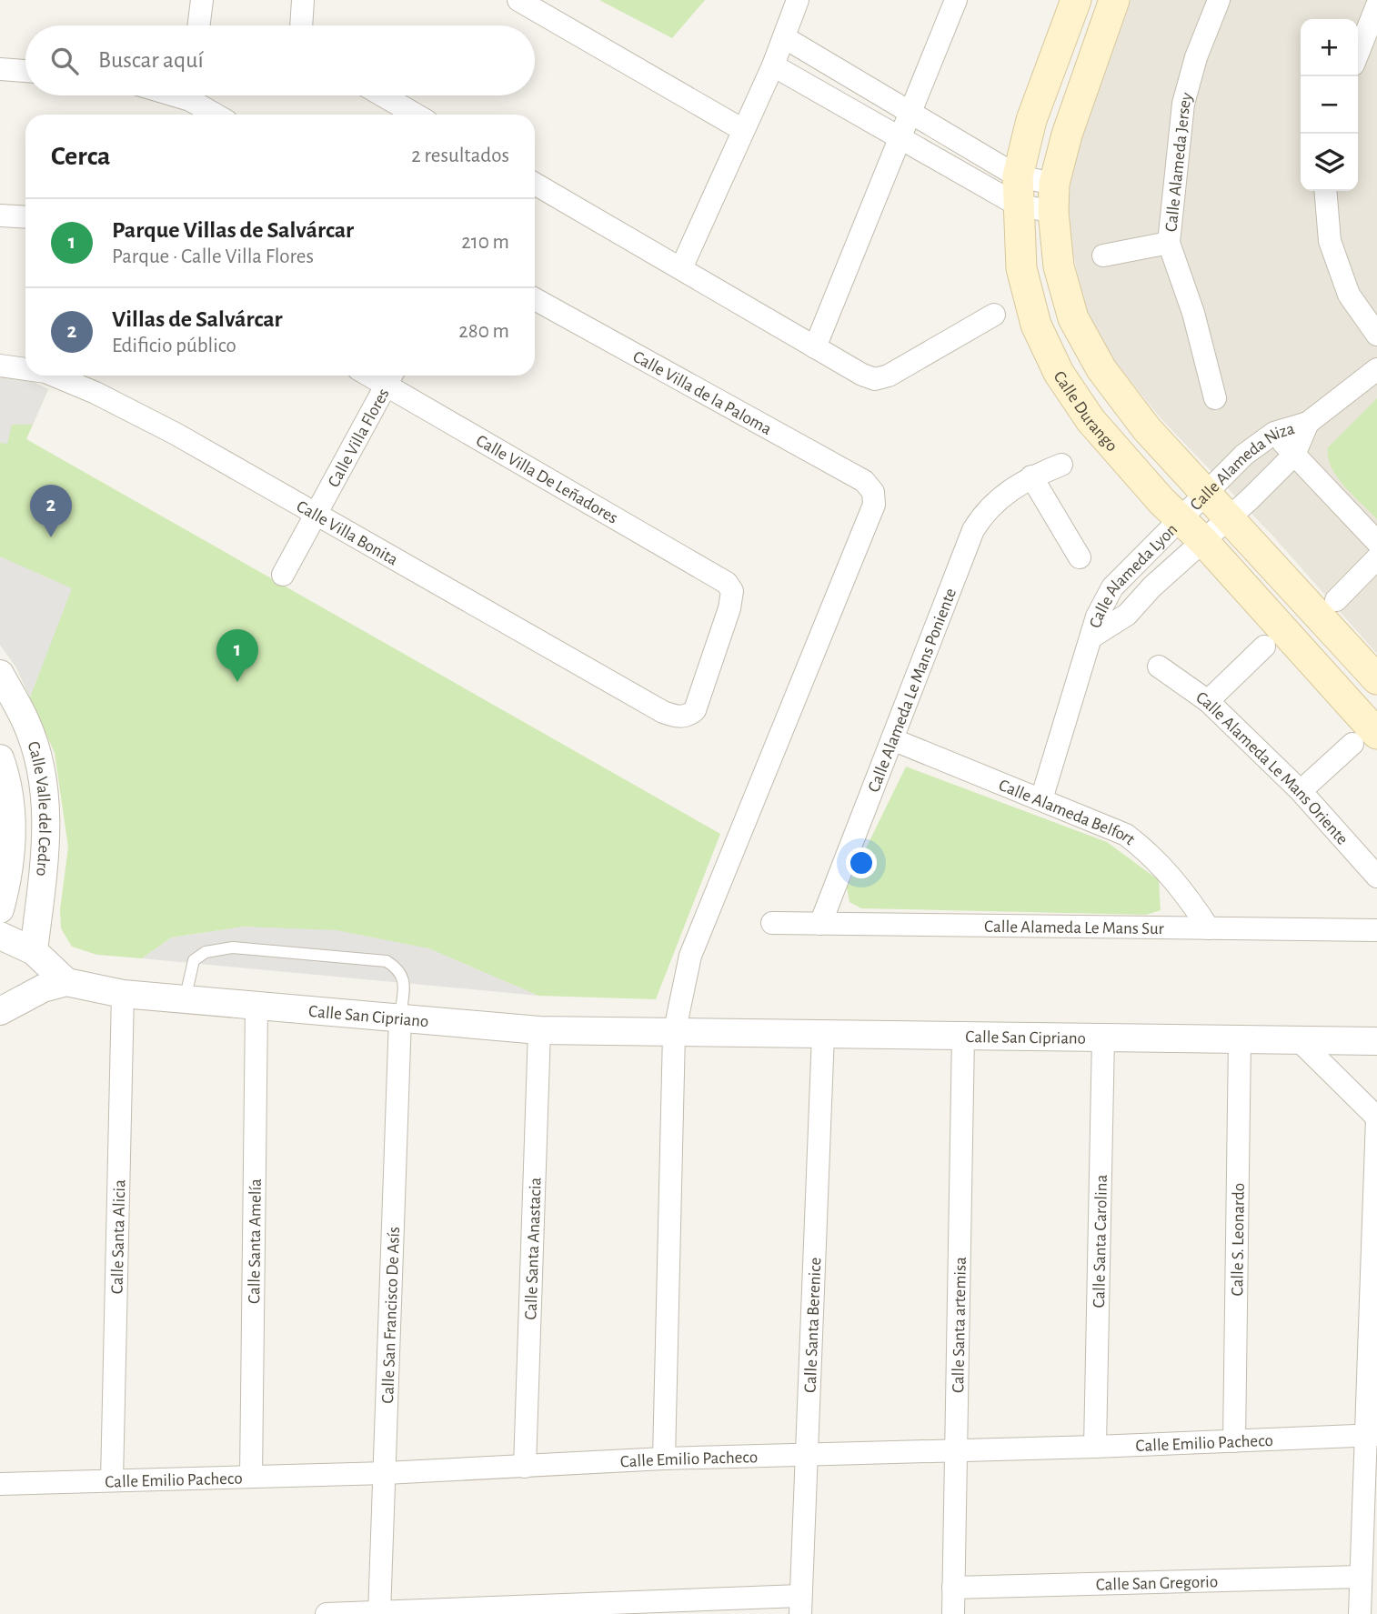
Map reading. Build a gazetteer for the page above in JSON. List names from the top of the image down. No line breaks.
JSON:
{"streets":{"main road":["Calle Durango"],"street":["Calle Alameda Jersey","Calle Villa de la Paloma","Calle Villa Flores","Calle Alameda Niza","Calle Villa De Leñadores","Calle Villa Bonita","Calle Alameda Lyon","Calle Alameda Le Mans Poniente","Calle Alameda Le Mans Oriente","Calle Valle del Cedro","Calle Alameda Belfort","Calle Alameda Le Mans Sur","Calle San Cipriano","Calle Santa Alicia","Calle S. Leonardo","Calle Santa Amelía","Calle Santa Carolina","Calle Santa Anastacia","Calle San Francisco De Asís","Calle Santa Berenice","Calle Santa artemisa","Calle Emilio Pacheco","Calle San Gregorio"]},"crossings":[["Calle Villa de la Paloma","Calle San Cipriano"],["Calle Durango","Calle Alameda Niza"],["Calle Durango","Calle Alameda Lyon"],["Calle Villa Flores","Calle Villa De Leñadores"],["Calle Villa Flores","Calle Villa Bonita"],["Calle Alameda Niza","Calle Alameda Lyon"],["Calle Villa De Leñadores","Calle Villa Bonita"],["Calle Alameda Lyon","Calle Alameda Belfort"],["Calle Alameda Le Mans Poniente","Calle Alameda Belfort"],["Calle Alameda Le Mans Poniente","Calle Alameda Le Mans Sur"],["Calle Alameda Belfort","Calle Alameda Le Mans Sur"],["Calle San Cipriano","Calle Santa Alicia"],["Calle San Cipriano","Calle S. Leonardo"],["Calle San Cipriano","Calle Santa Amelía"],["Calle San Cipriano","Calle Santa Carolina"],["Calle San Cipriano","Calle Santa Anastacia"],["Calle San Cipriano","Calle San Francisco De Asís"],["Calle San Cipriano","Calle Santa Berenice"],["Calle San Cipriano","Calle Santa artemisa"],["Calle Santa Alicia","Calle Emilio Pacheco"],["Calle S. Leonardo","Calle Emilio Pacheco"],["Calle Santa Amelía","Calle Emilio Pacheco"],["Calle Santa Carolina","Calle Emilio Pacheco"],["Calle Santa Anastacia","Calle Emilio Pacheco"],["Calle San Francisco De Asís","Calle Emilio Pacheco"],["Calle Santa Berenice","Calle Emilio Pacheco"],["Calle Santa artemisa","Calle Emilio Pacheco"],["Calle Santa artemisa","Calle San Gregorio"]],"page":{"map_buttons":["+","−"],"search":"Buscar aquí","heading":["Cerca","2 resultados"],"list":[{"mark":"1","name":"Parque Villas de Salvárcar","note":"Parque · Calle Villa Flores","value":"210 m"},{"mark":"2","name":"Villas de Salvárcar","note":"Edificio público","value":"280 m"}],"pins":["2","1"]}}
